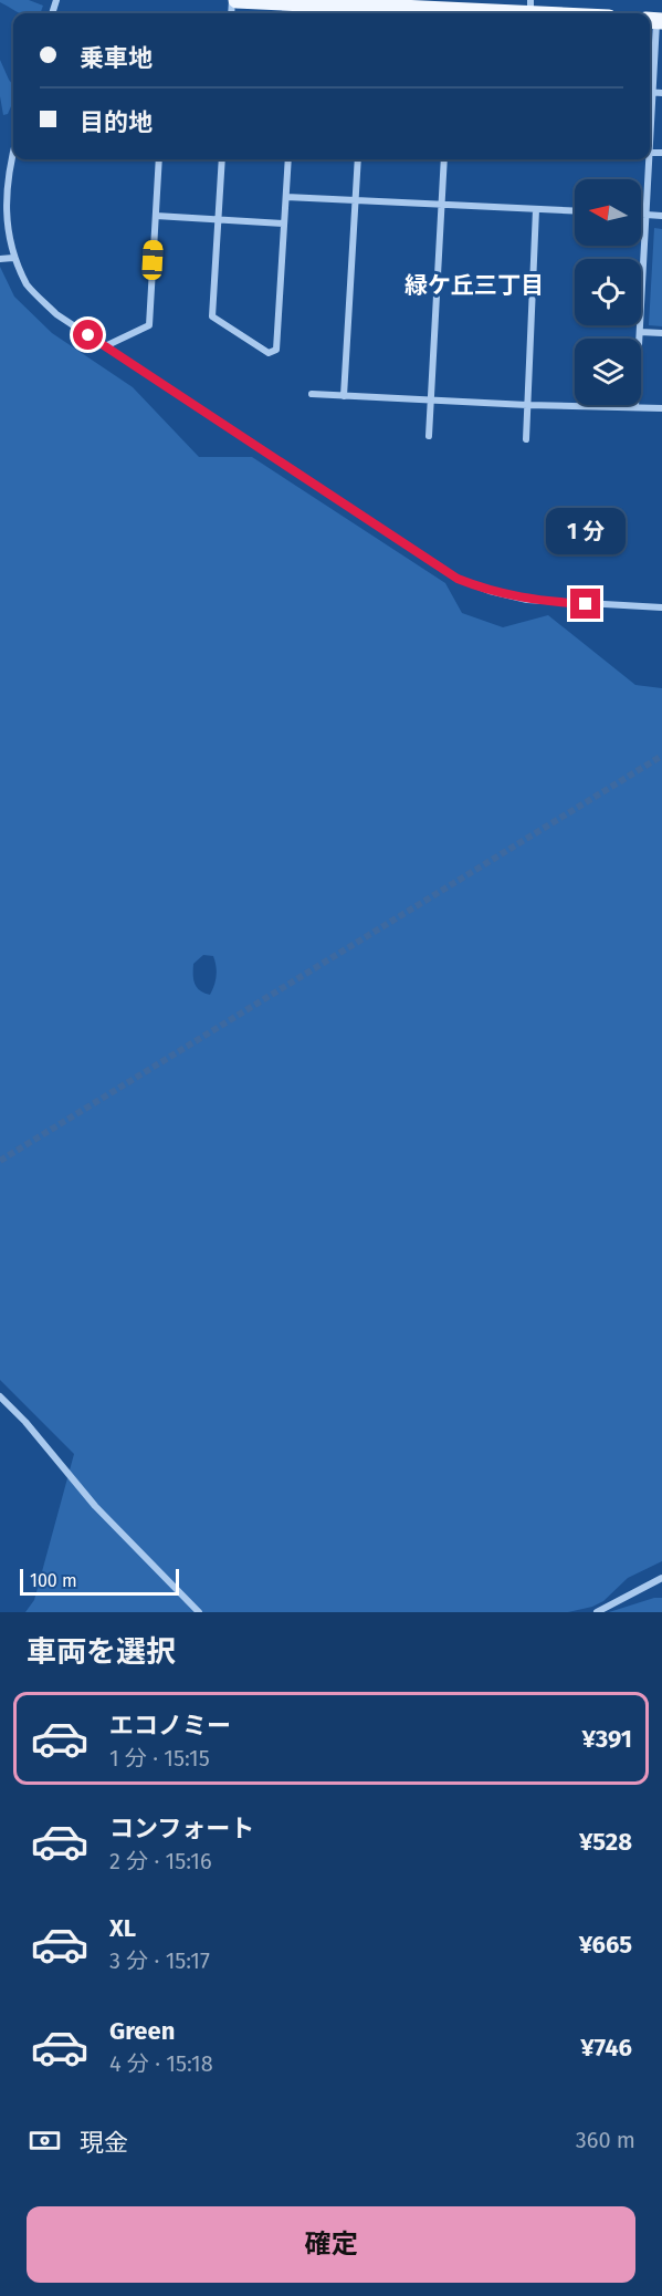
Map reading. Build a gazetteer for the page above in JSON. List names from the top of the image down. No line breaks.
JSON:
{"districts":["緑ケ丘三丁目"],"scale_bar":"100 m","north":"left","page":{"banner":["乗車地","目的地"],"bubble":"1 分","scale":"100 m","heading":"車両を選択","list":[{"name":"エコノミー","note":"1 分 · 15:15","value":"¥391"},{"name":"コンフォート","note":"2 分 · 15:16","value":"¥528"},{"name":"XL","note":"3 分 · 15:17","value":"¥665"},{"name":"Green","note":"4 分 · 15:18","value":"¥746"}],"pay":["現金","360 m"],"buttons":"確定"}}
